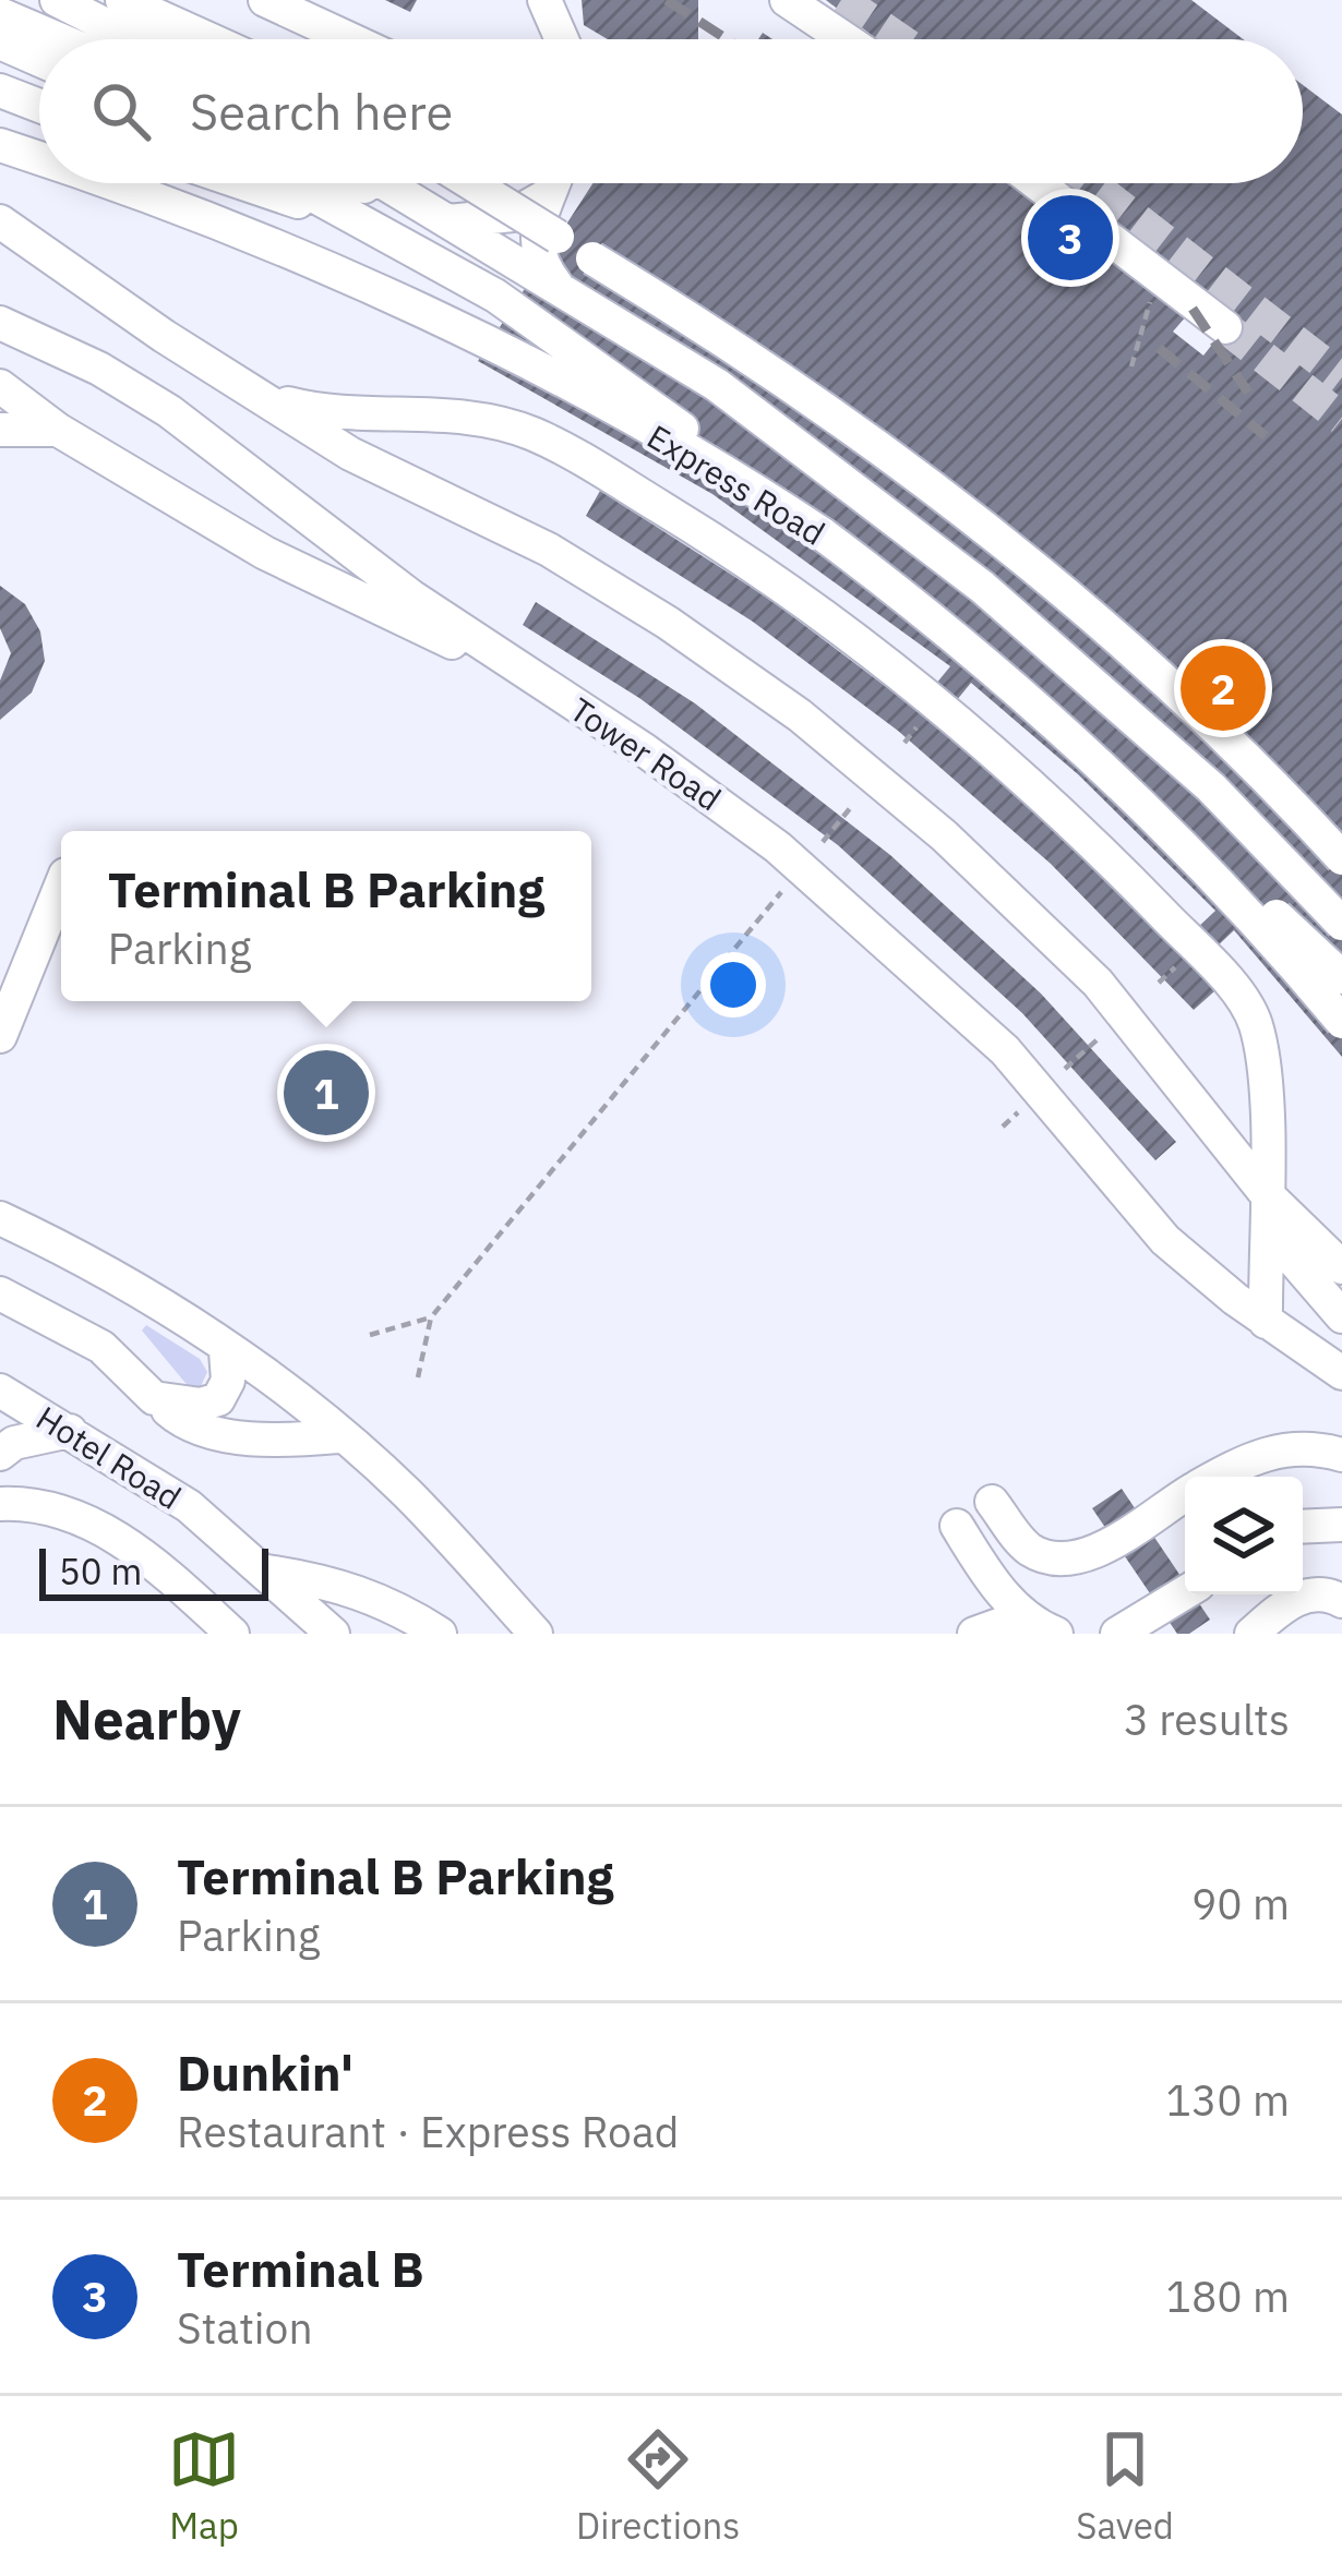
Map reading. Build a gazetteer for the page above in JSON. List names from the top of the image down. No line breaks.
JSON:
{"streets":{"street":["Express Road","Tower Road","Hotel Road"]},"scale_bar":"50 m","page":{"search":"Search here","pins":["3","2","1"],"popup":["Terminal B Parking","Parking"],"scale":"50 m","heading":["Nearby","3 results"],"list":[{"mark":"1","name":"Terminal B Parking","note":"Parking","value":"90 m"},{"mark":"2","name":"Dunkin'","note":"Restaurant · Express Road","value":"130 m"},{"mark":"3","name":"Terminal B","note":"Station","value":"180 m"}],"nav":["Map","Directions","Saved"]}}
